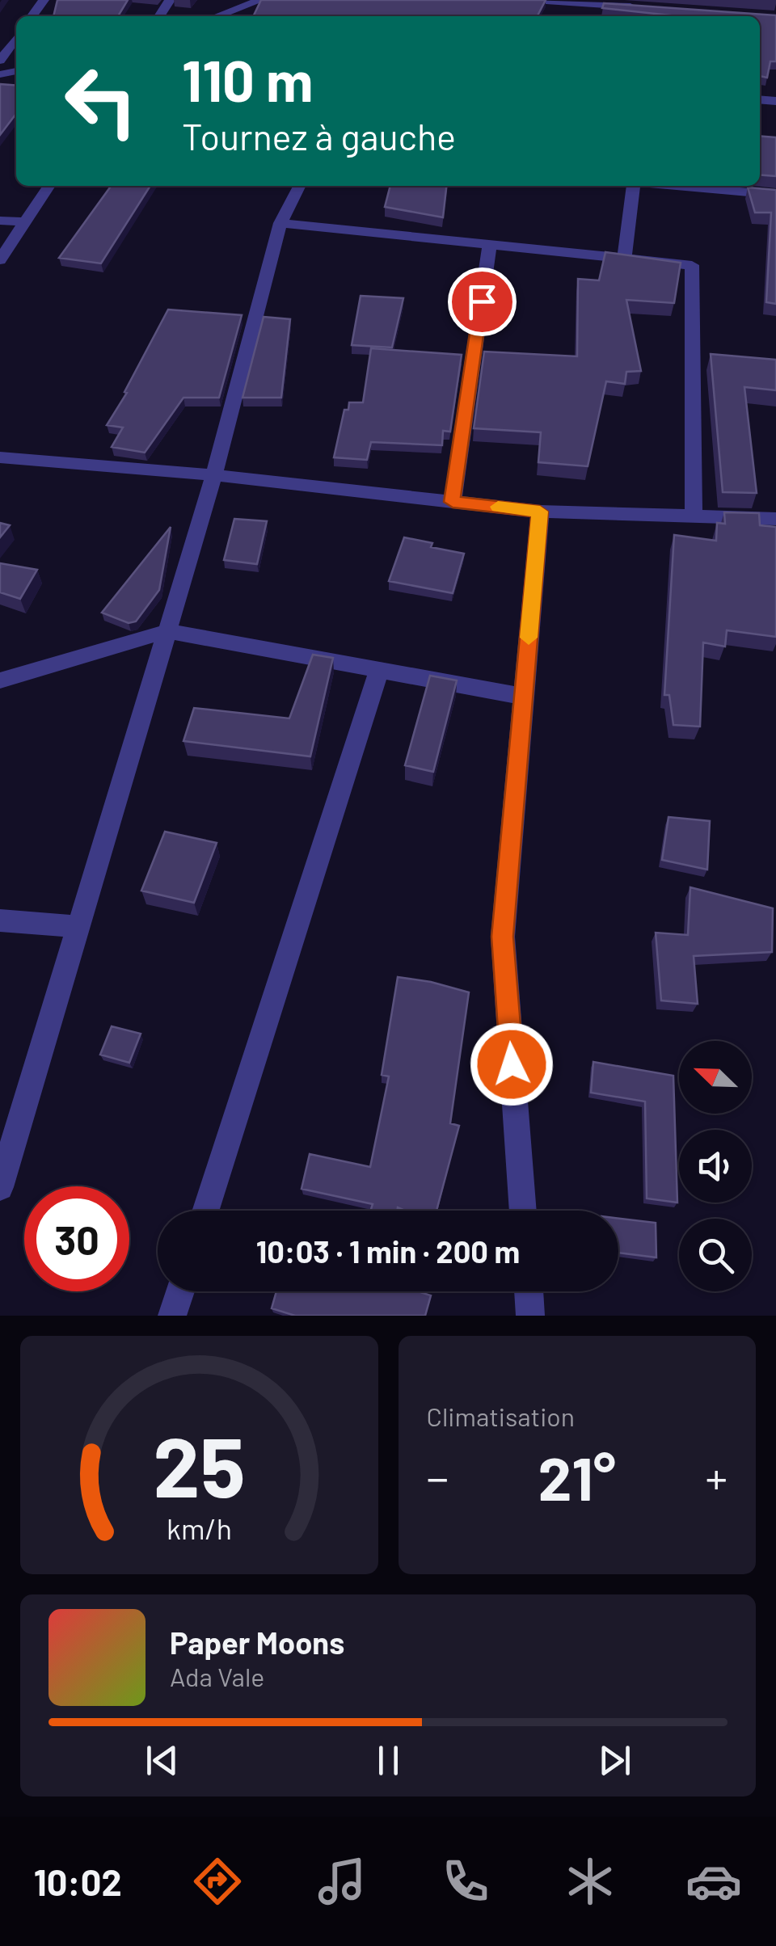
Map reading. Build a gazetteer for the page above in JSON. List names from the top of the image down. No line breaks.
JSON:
{"north":"top left","page":{"turn":["110 m","Tournez à gauche"],"limit":"30","trip":"10:03 · 1 min · 200 m","tile":"Climatisation","heat":["−","21°","+"],"song":["Paper Moons","Ada Vale"],"tabs":"10:02","gauge":["25","km/h"]}}
